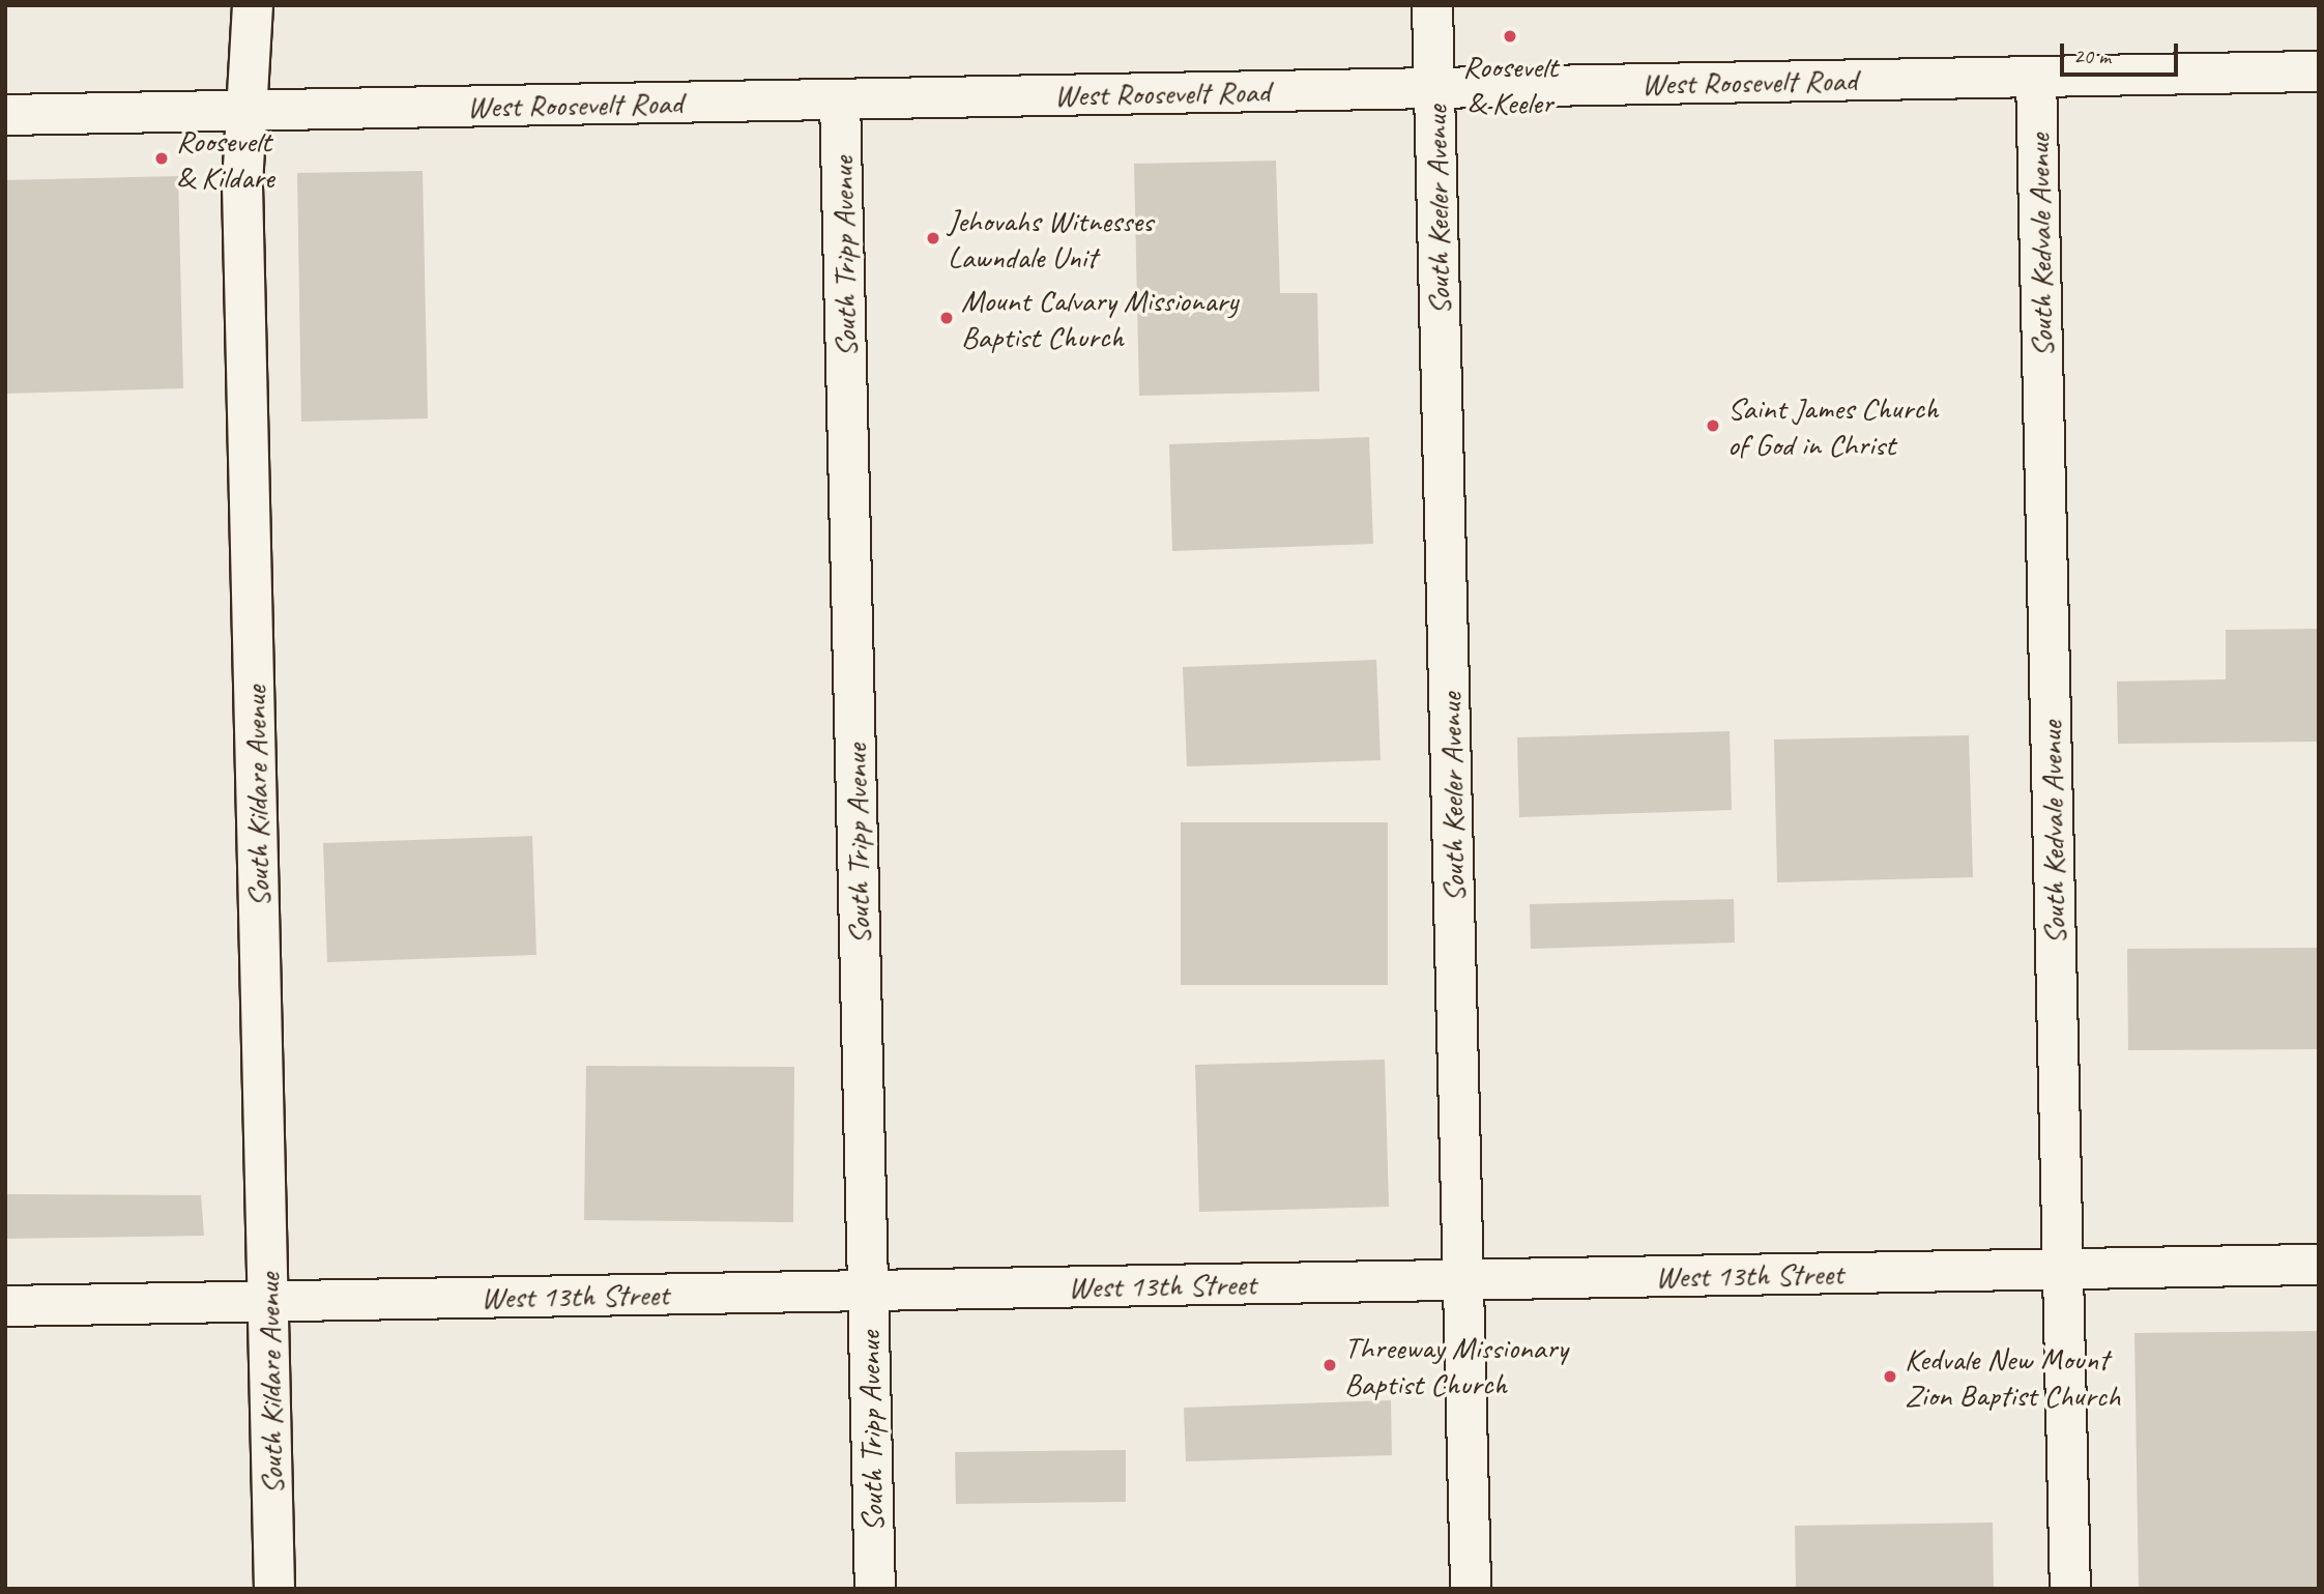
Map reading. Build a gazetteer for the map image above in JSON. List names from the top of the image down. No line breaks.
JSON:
{"streets":{"street":["West Roosevelt Road","South Keeler Avenue","South Kedvale Avenue","South Tripp Avenue","South Kildare Avenue","West 13th Street"]},"crossings":[["West Roosevelt Road","South Keeler Avenue"],["West Roosevelt Road","South Kedvale Avenue"],["West Roosevelt Road","South Tripp Avenue"],["West Roosevelt Road","South Kildare Avenue"],["South Keeler Avenue","West 13th Street"],["South Kedvale Avenue","West 13th Street"],["South Tripp Avenue","West 13th Street"],["South Kildare Avenue","West 13th Street"]],"places":["Roosevelt & Keeler","Roosevelt & Kildare","Jehovahs Witnesses Lawndale Unit","Mount Calvary Missionary Baptist Church","Saint James Church of God in Christ","Threeway Missionary Baptist Church","Kedvale New Mount Zion Baptist Church"],"scale_bar":"20 m"}
